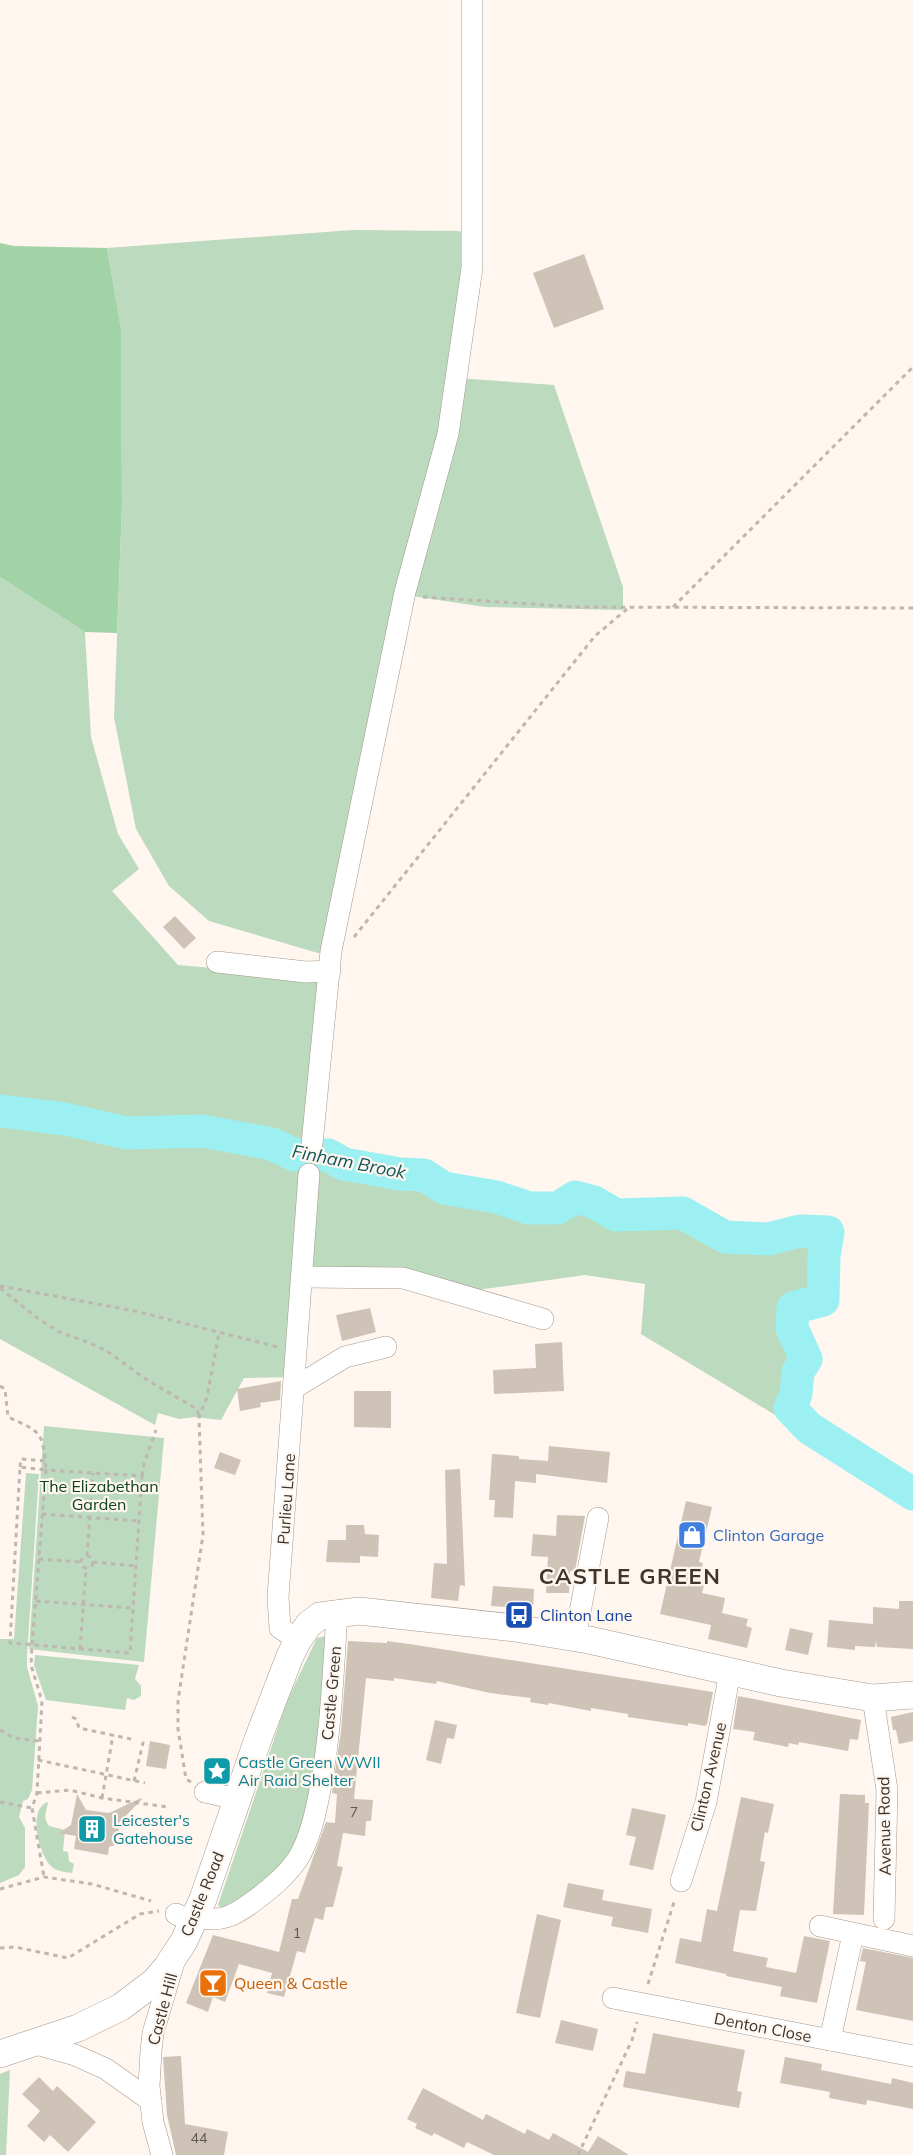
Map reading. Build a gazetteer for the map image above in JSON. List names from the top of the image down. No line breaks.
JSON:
{"streets":{"main road":["Castle Road"],"street":["Purlieu Lane","Castle Green","Clinton Avenue","Avenue Road","Castle Hill","Denton Close"]},"crossings":[["Purlieu Lane","Castle Road"],["Castle Green","Castle Road"],["Castle Road","Castle Hill"]],"districts":["CASTLE GREEN"],"water":["Finham Brook"],"parks":["The Elizabethan Garden"],"places":{"shop":["Clinton Garage"],"bus stop":["Clinton Lane"],"place":["Castle Green WWII Air Raid Shelter"],"building":["Leicester's Gatehouse"],"bar":["Queen & Castle"]},"house_numbers":["7","1","44"]}
